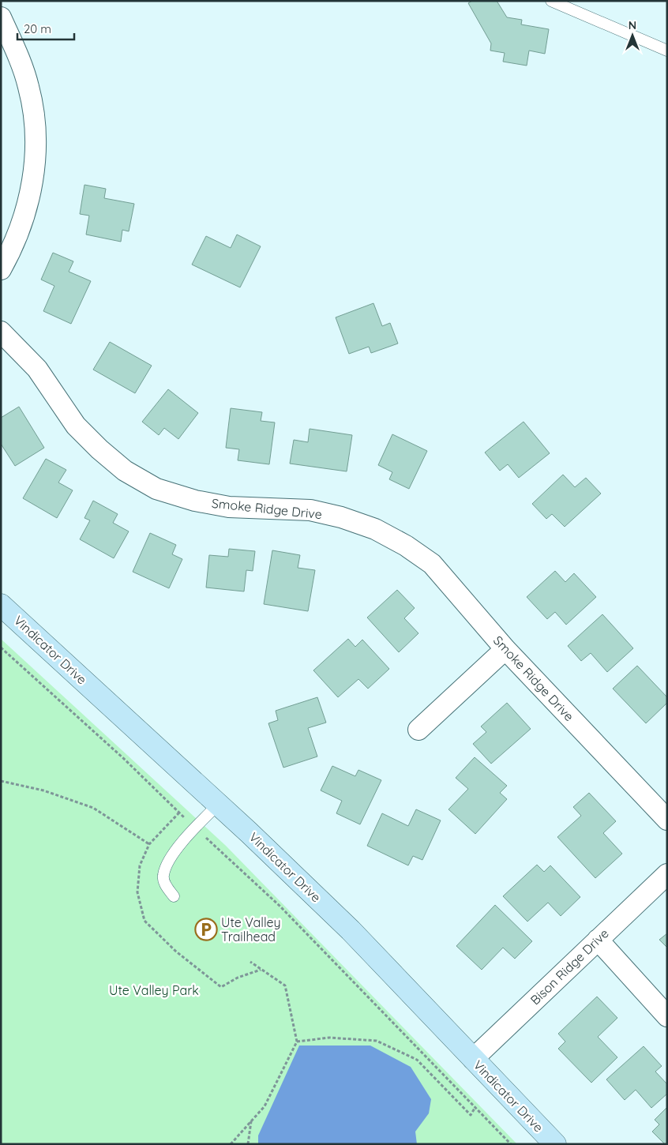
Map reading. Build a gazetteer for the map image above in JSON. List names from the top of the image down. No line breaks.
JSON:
{"streets":{"main road":["Vindicator Drive"],"street":["Smoke Ridge Drive","Bison Ridge Drive"]},"crossings":[["Vindicator Drive","Bison Ridge Drive"]],"parks":["Ute Valley Park"],"places":{"parking":["Ute Valley Trailhead"]},"scale_bar":"20 m","north":"top"}
